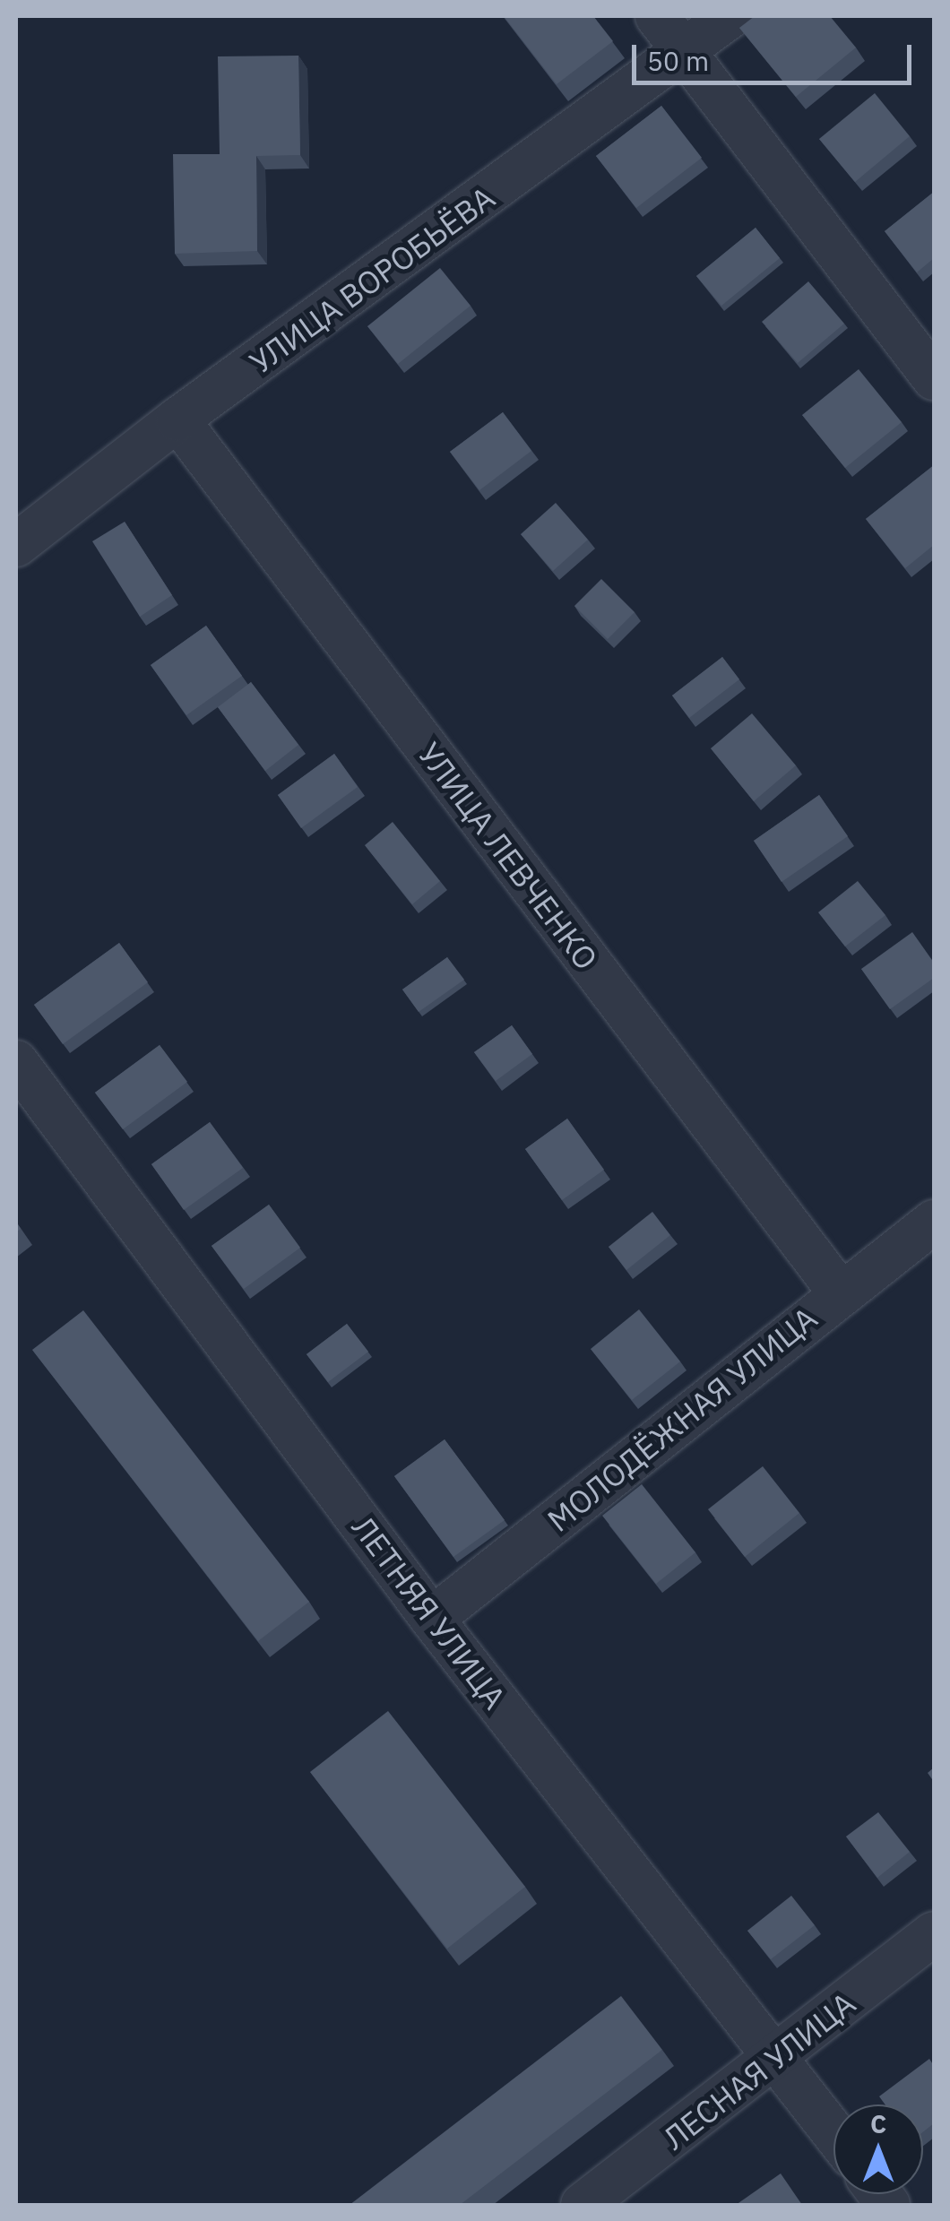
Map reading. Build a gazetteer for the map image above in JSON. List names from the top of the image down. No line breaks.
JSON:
{"streets":{"street":["УЛИЦА ВОРОБЬЁВА","УЛИЦА ЛЕВЧЕНКО","МОЛОДЁЖНАЯ УЛИЦА","ЛЕТНЯЯ УЛИЦА","ЛЕСНАЯ УЛИЦА"]},"crossings":[["УЛИЦА ВОРОБЬЁВА","УЛИЦА ЛЕВЧЕНКО"],["УЛИЦА ЛЕВЧЕНКО","МОЛОДЁЖНАЯ УЛИЦА"],["МОЛОДЁЖНАЯ УЛИЦА","ЛЕТНЯЯ УЛИЦА"],["ЛЕТНЯЯ УЛИЦА","ЛЕСНАЯ УЛИЦА"]],"scale_bar":"50 m","north":"top"}
